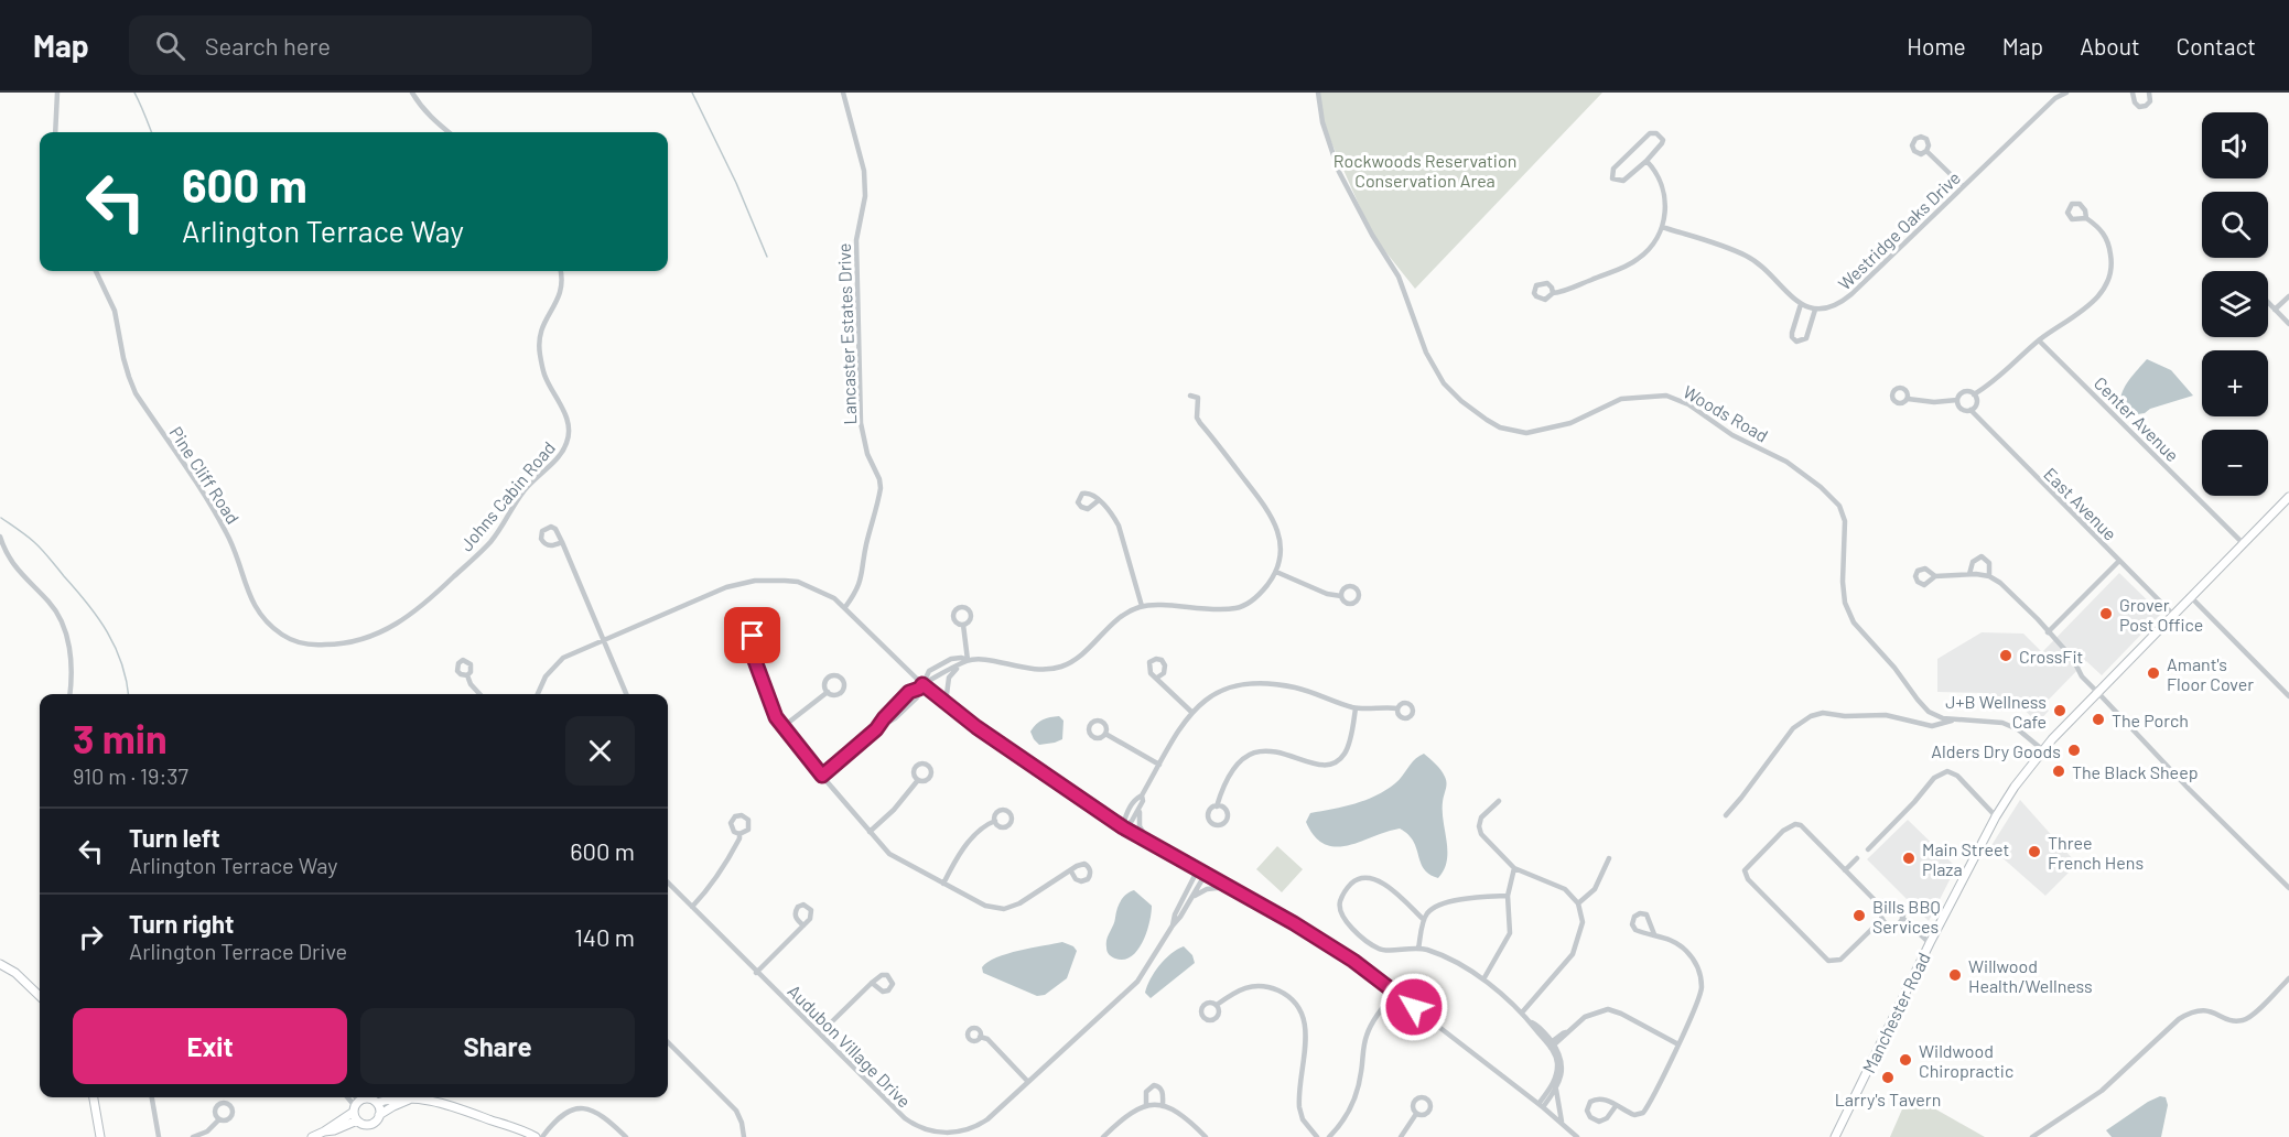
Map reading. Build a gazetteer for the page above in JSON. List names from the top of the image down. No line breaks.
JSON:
{"streets":{"street":["Westridge Oaks Drive","Lancaster Estates Drive","Woods Road","Center Avenue","Pine Cliff Road","Johns Cabin Road","East Avenue","Manchester Road","Audubon Village Drive"]},"crossings":[["Woods Road","Manchester Road"],["Center Avenue","Manchester Road"],["Pine Cliff Road","Johns Cabin Road"],["East Avenue","Manchester Road"]],"parks":["Rockwoods Reservation Conservation Area"],"places":["Grover Post Office","CrossFit","Amant's Floor Cover","J+B Wellness Cafe","The Porch","Alders Dry Goods","The Black Sheep","Three French Hens","Main Street Plaza","Bills BBQ Services","Willwood Health/Wellness","Wildwood Chiropractic","Larry's Tavern"],"page":{"header":"Map","search":"Search here","nav":["Home","Map","About","Contact"],"map_buttons":["+","−"],"turn":["600 m","Arlington Terrace Way"],"heading":["3 min","910 m · 19:37"],"list":[{"name":"Turn left","note":"Arlington Terrace Way","value":"600 m"},{"name":"Turn right","note":"Arlington Terrace Drive","value":"140 m"}],"buttons":["Exit","Share"]}}
